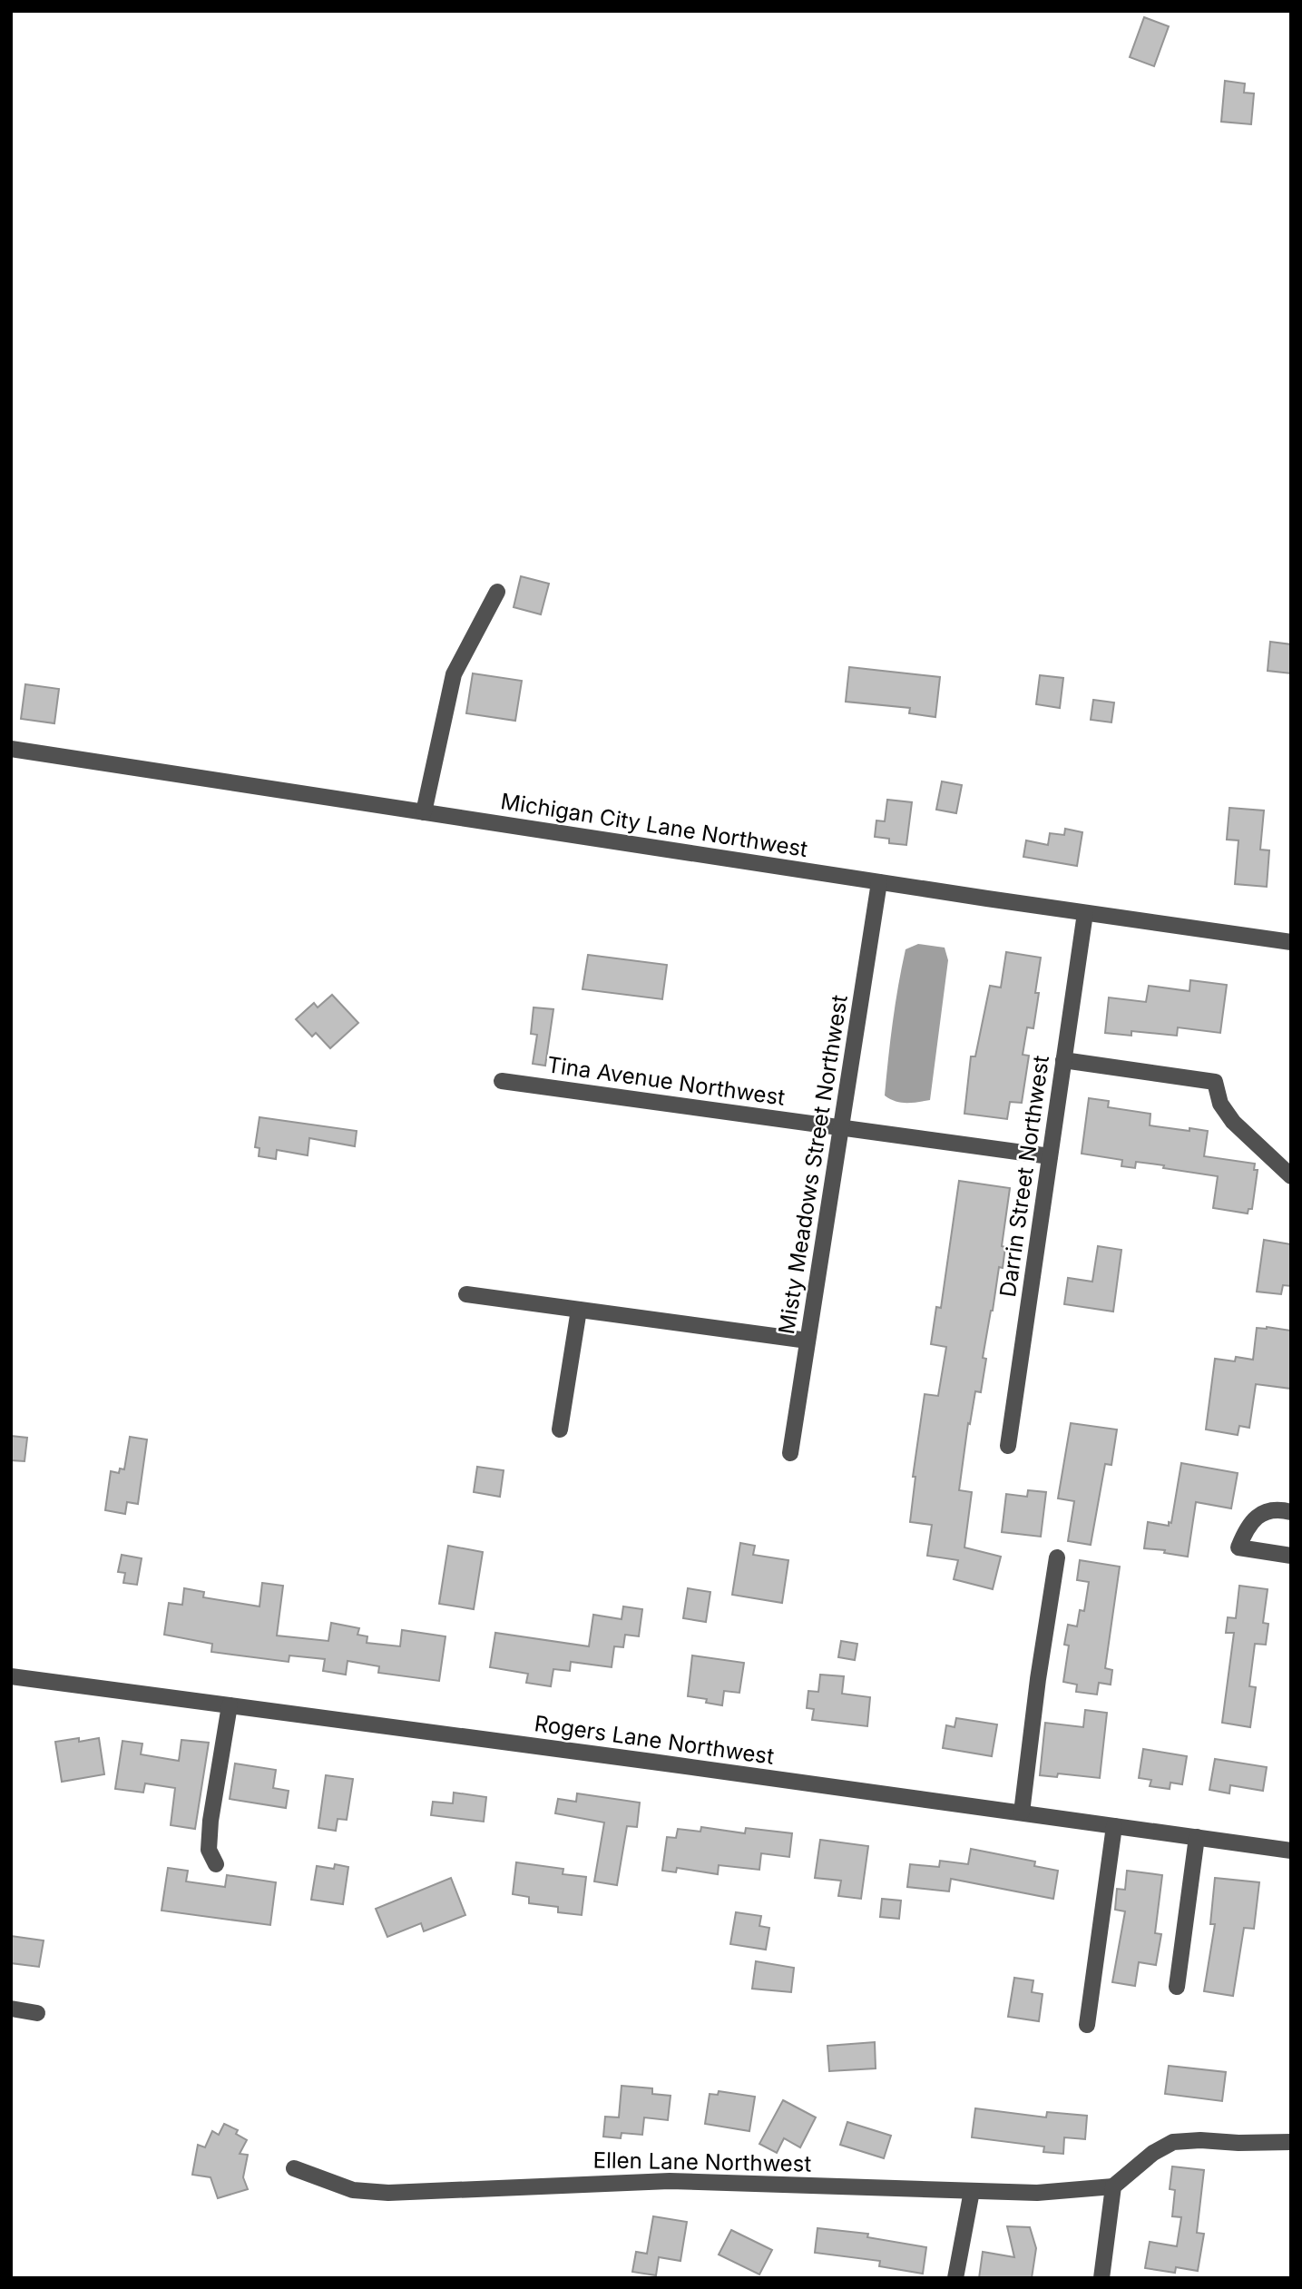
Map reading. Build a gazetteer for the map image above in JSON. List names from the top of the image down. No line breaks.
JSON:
{"streets":{"street":["Michigan City Lane Northwest","Tina Avenue Northwest","Misty Meadows Street Northwest","Darrin Street Northwest","Rogers Lane Northwest","Ellen Lane Northwest"]},"crossings":[["Michigan City Lane Northwest","Misty Meadows Street Northwest"],["Michigan City Lane Northwest","Darrin Street Northwest"],["Tina Avenue Northwest","Misty Meadows Street Northwest"],["Tina Avenue Northwest","Darrin Street Northwest"]]}
